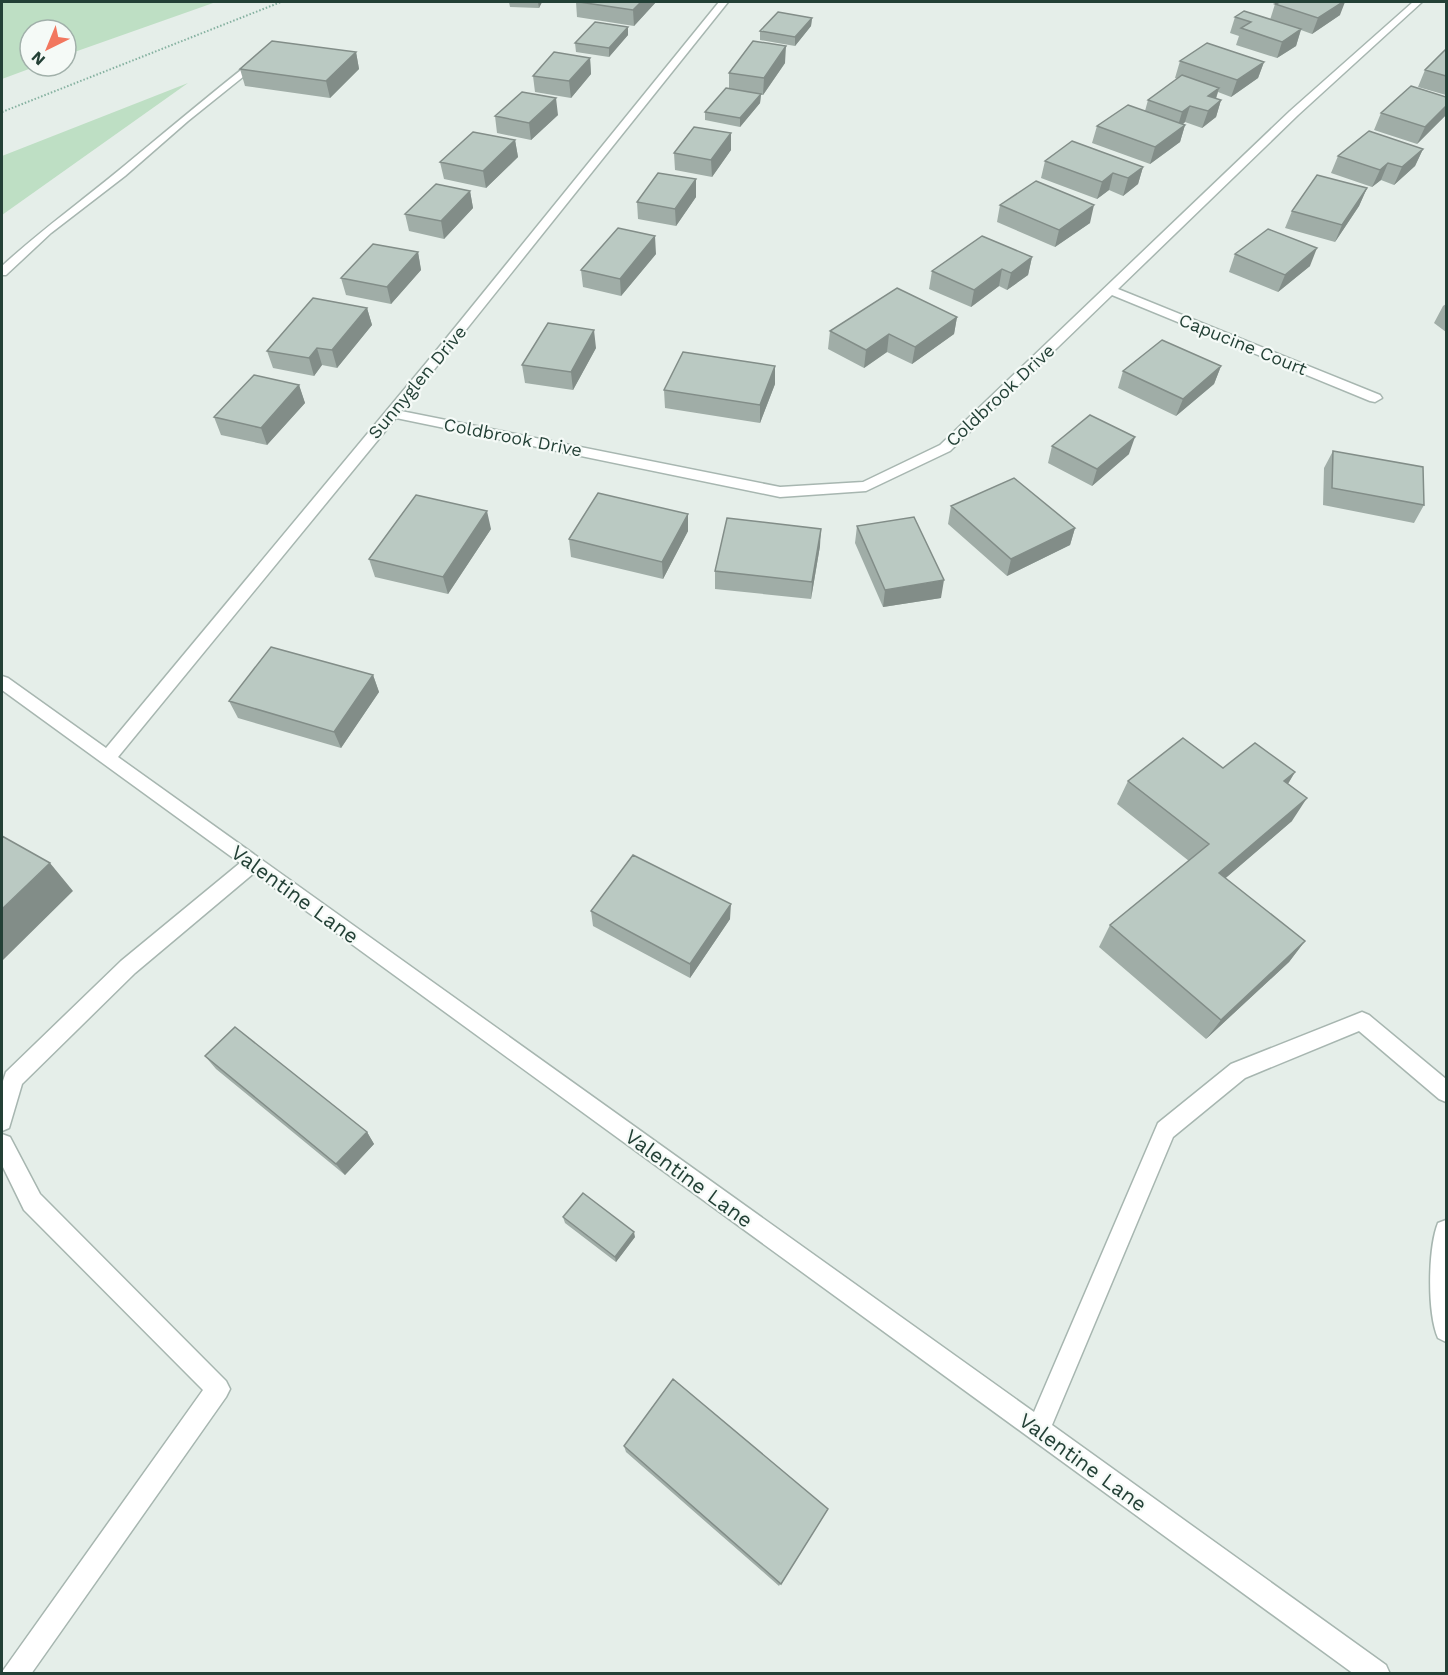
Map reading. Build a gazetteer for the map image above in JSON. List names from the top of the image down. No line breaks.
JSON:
{"streets":{"street":["Capucine Court","Sunnyglen Drive","Coldbrook Drive","Valentine Lane"]},"crossings":[["Capucine Court","Coldbrook Drive"],["Sunnyglen Drive","Coldbrook Drive"],["Sunnyglen Drive","Valentine Lane"]],"north":"bottom left"}
